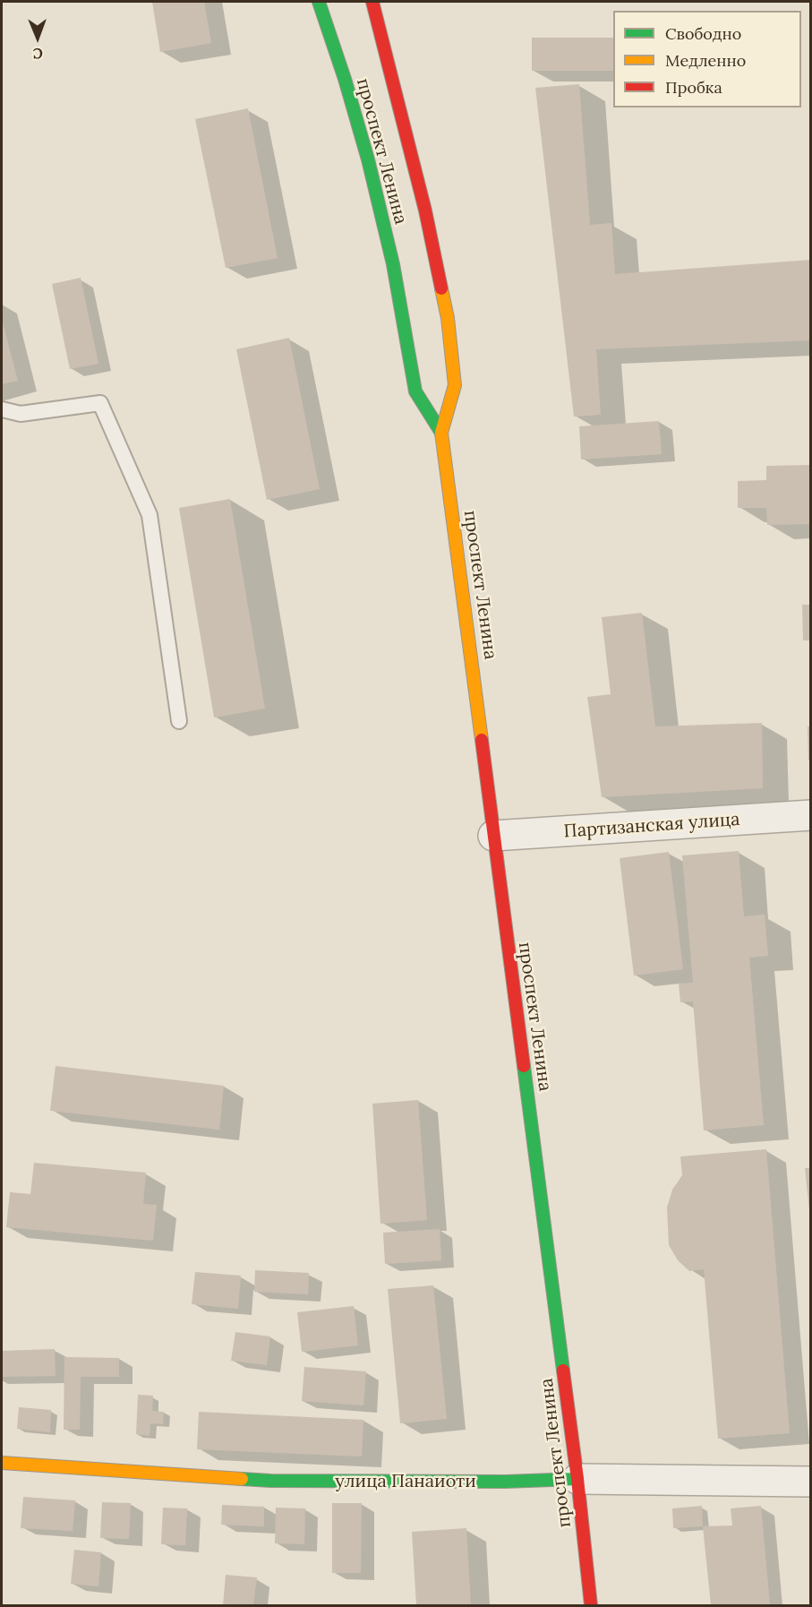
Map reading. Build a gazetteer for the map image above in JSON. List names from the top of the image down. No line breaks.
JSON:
{"streets":{"main road":["проспект Ленина","улица Панаиоти"],"street":["Партизанская улица"]},"crossings":[["проспект Ленина","Партизанская улица"],["проспект Ленина","улица Панаиоти"]],"legend":["Свободно","Медленно","Пробка"],"north":"bottom"}
